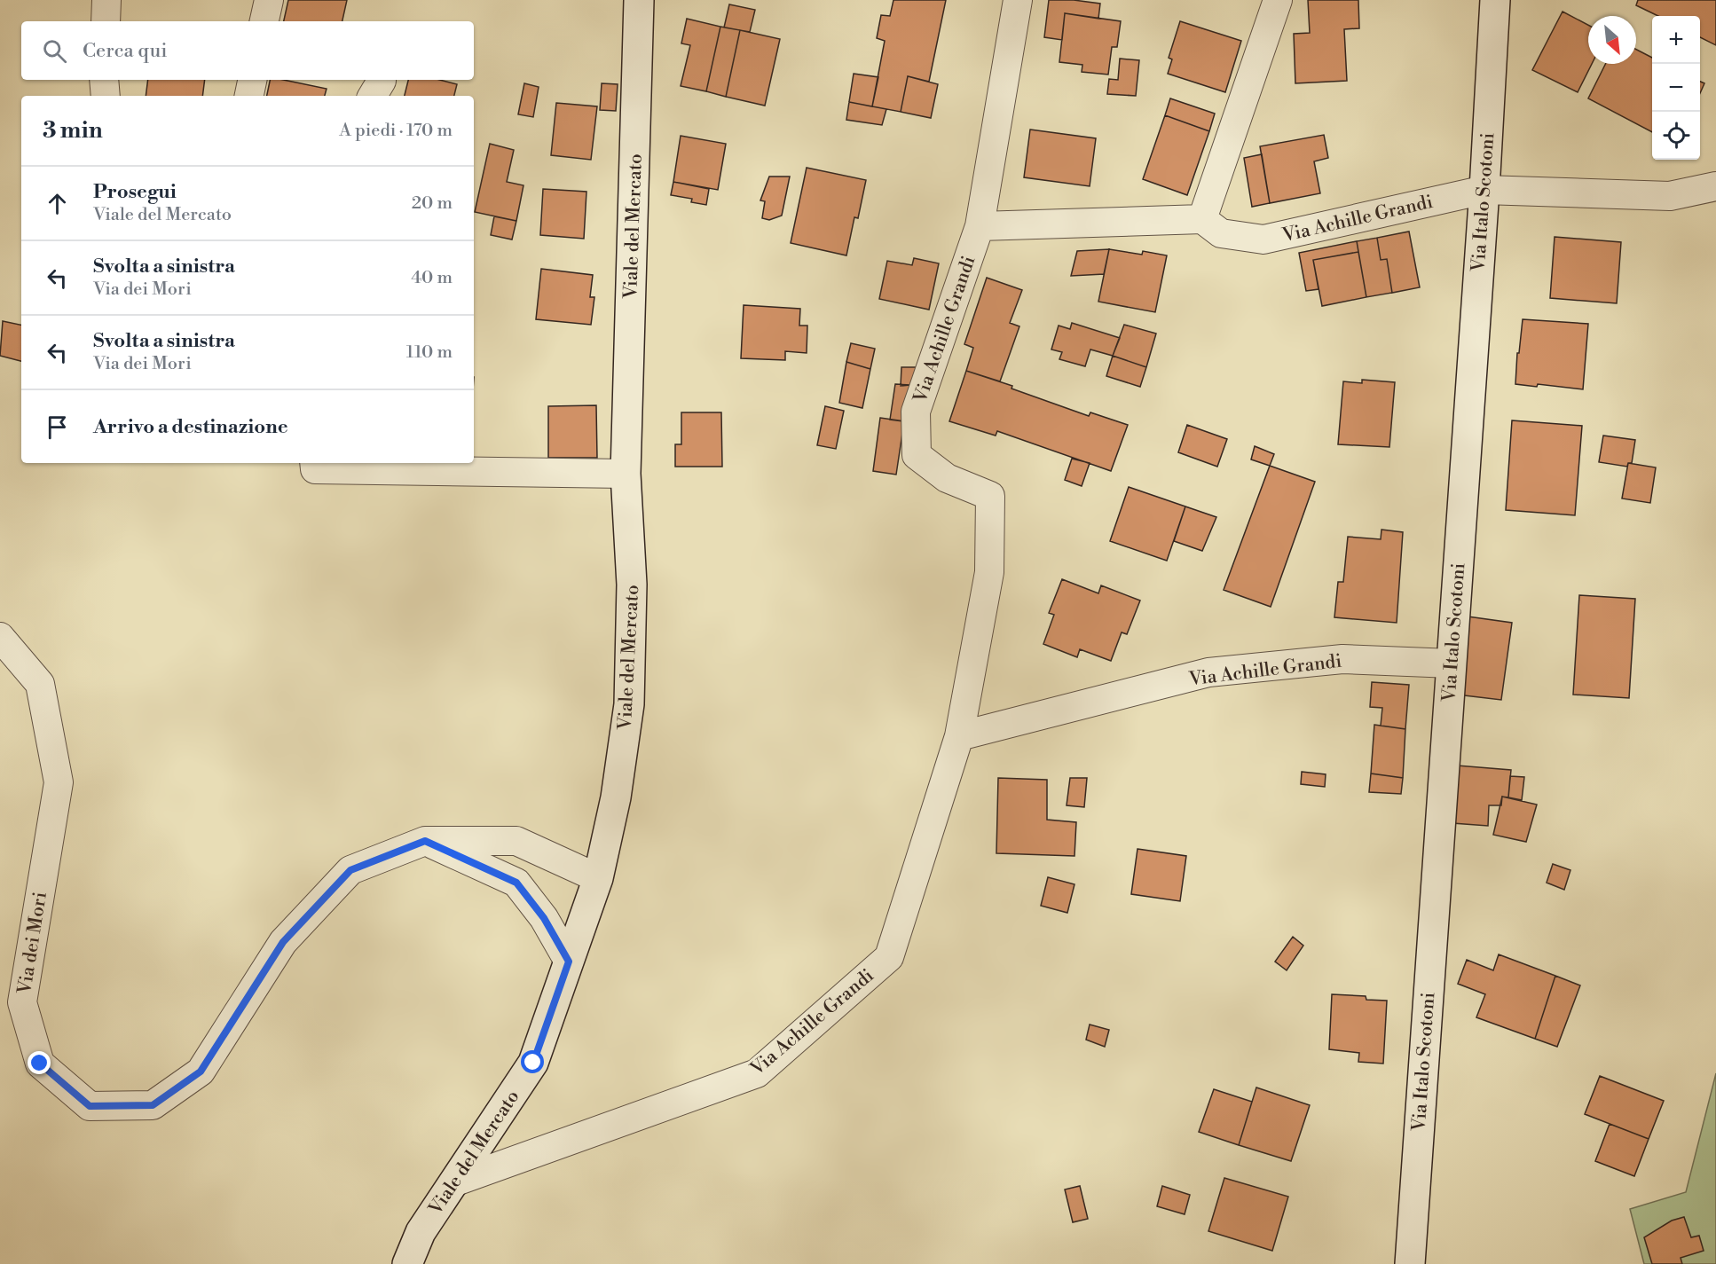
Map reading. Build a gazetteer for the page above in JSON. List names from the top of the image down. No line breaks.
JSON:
{"streets":{"main road":["Via Italo Scotoni","Viale del Mercato"],"street":["Via Achille Grandi","Via dei Mori"]},"crossings":[["Via Italo Scotoni","Via Achille Grandi"],["Via Achille Grandi","Viale del Mercato"],["Viale del Mercato","Via dei Mori"]],"north":"bottom right","page":{"map_buttons":["+","−"],"search":"Cerca qui","heading":["3 min","A piedi · 170 m"],"list":[["Prosegui","Viale del Mercato","20 m"],["Svolta a sinistra","Via dei Mori","40 m"],["Svolta a sinistra","Via dei Mori","110 m"],"Arrivo a destinazione"]}}
